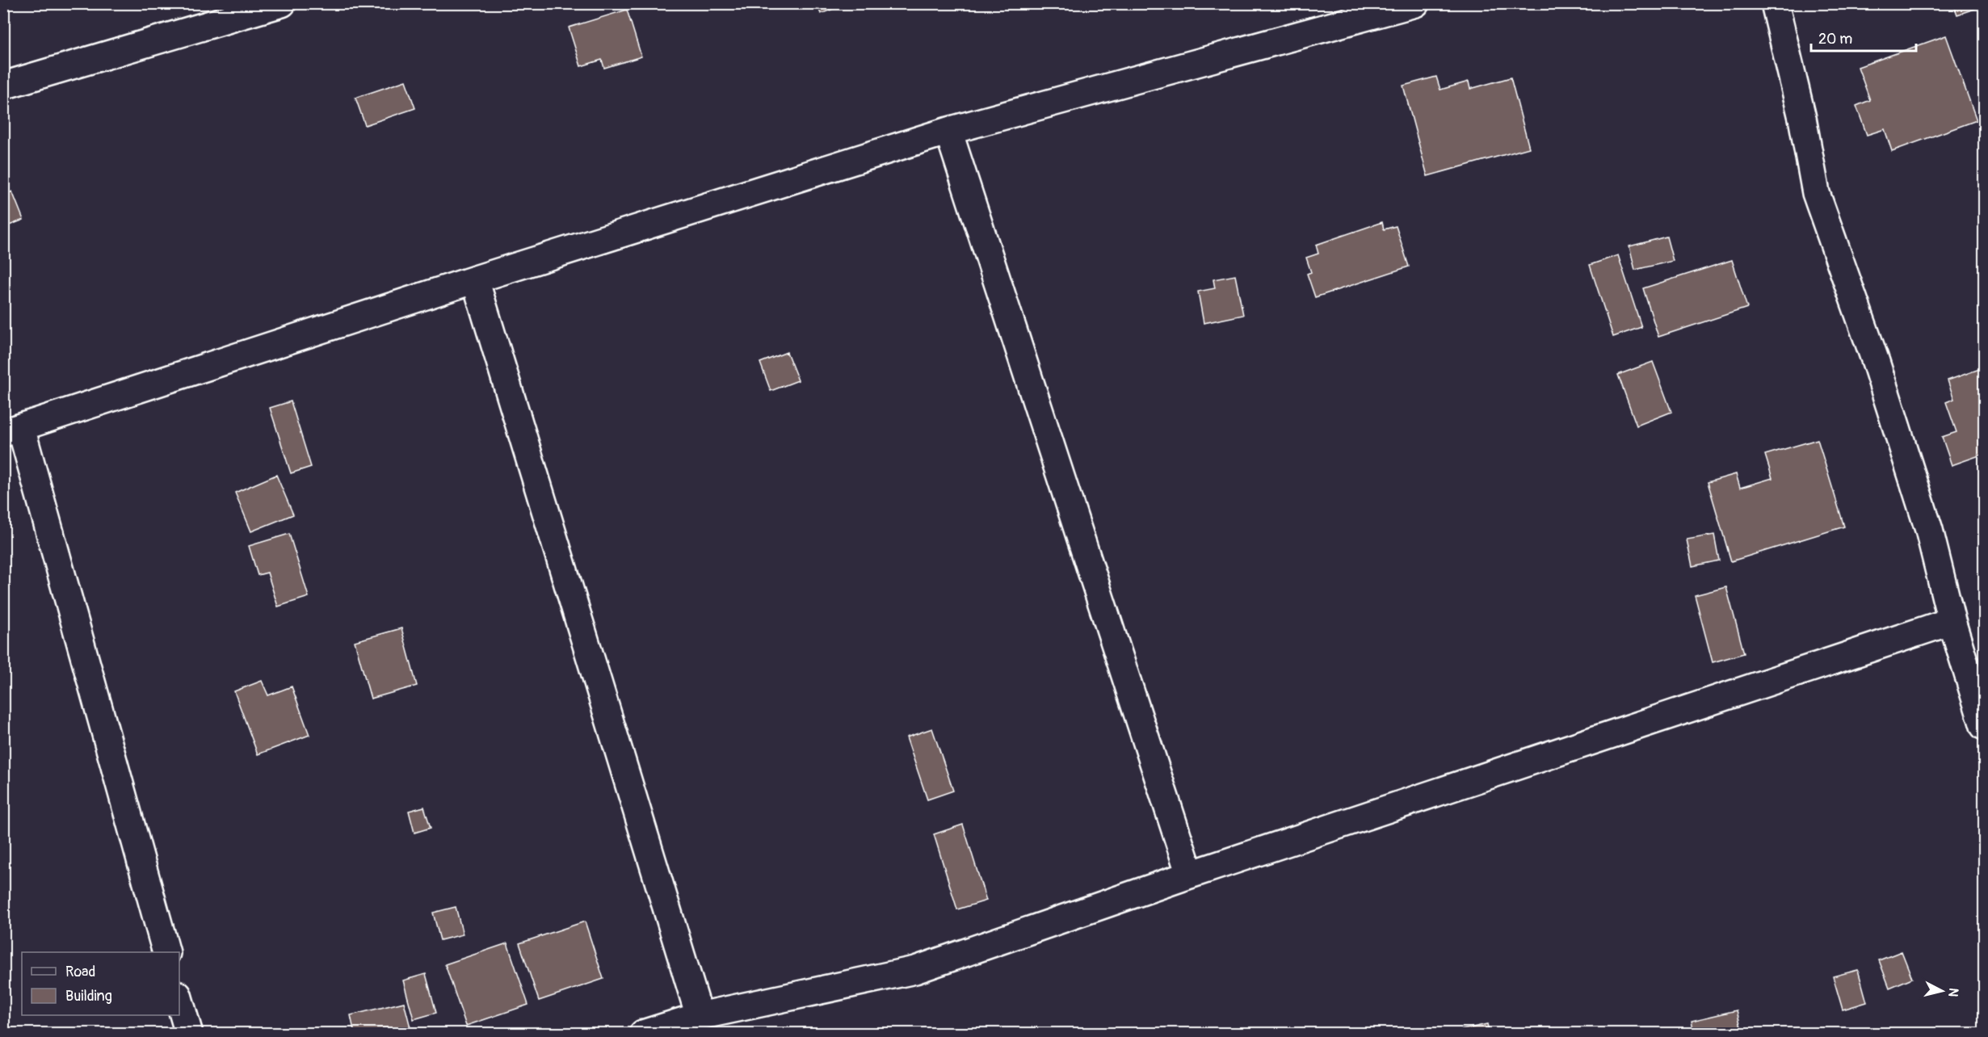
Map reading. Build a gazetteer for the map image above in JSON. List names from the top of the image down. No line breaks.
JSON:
{"legend":["Road","Building"],"scale_bar":"20 m","north":"right"}
